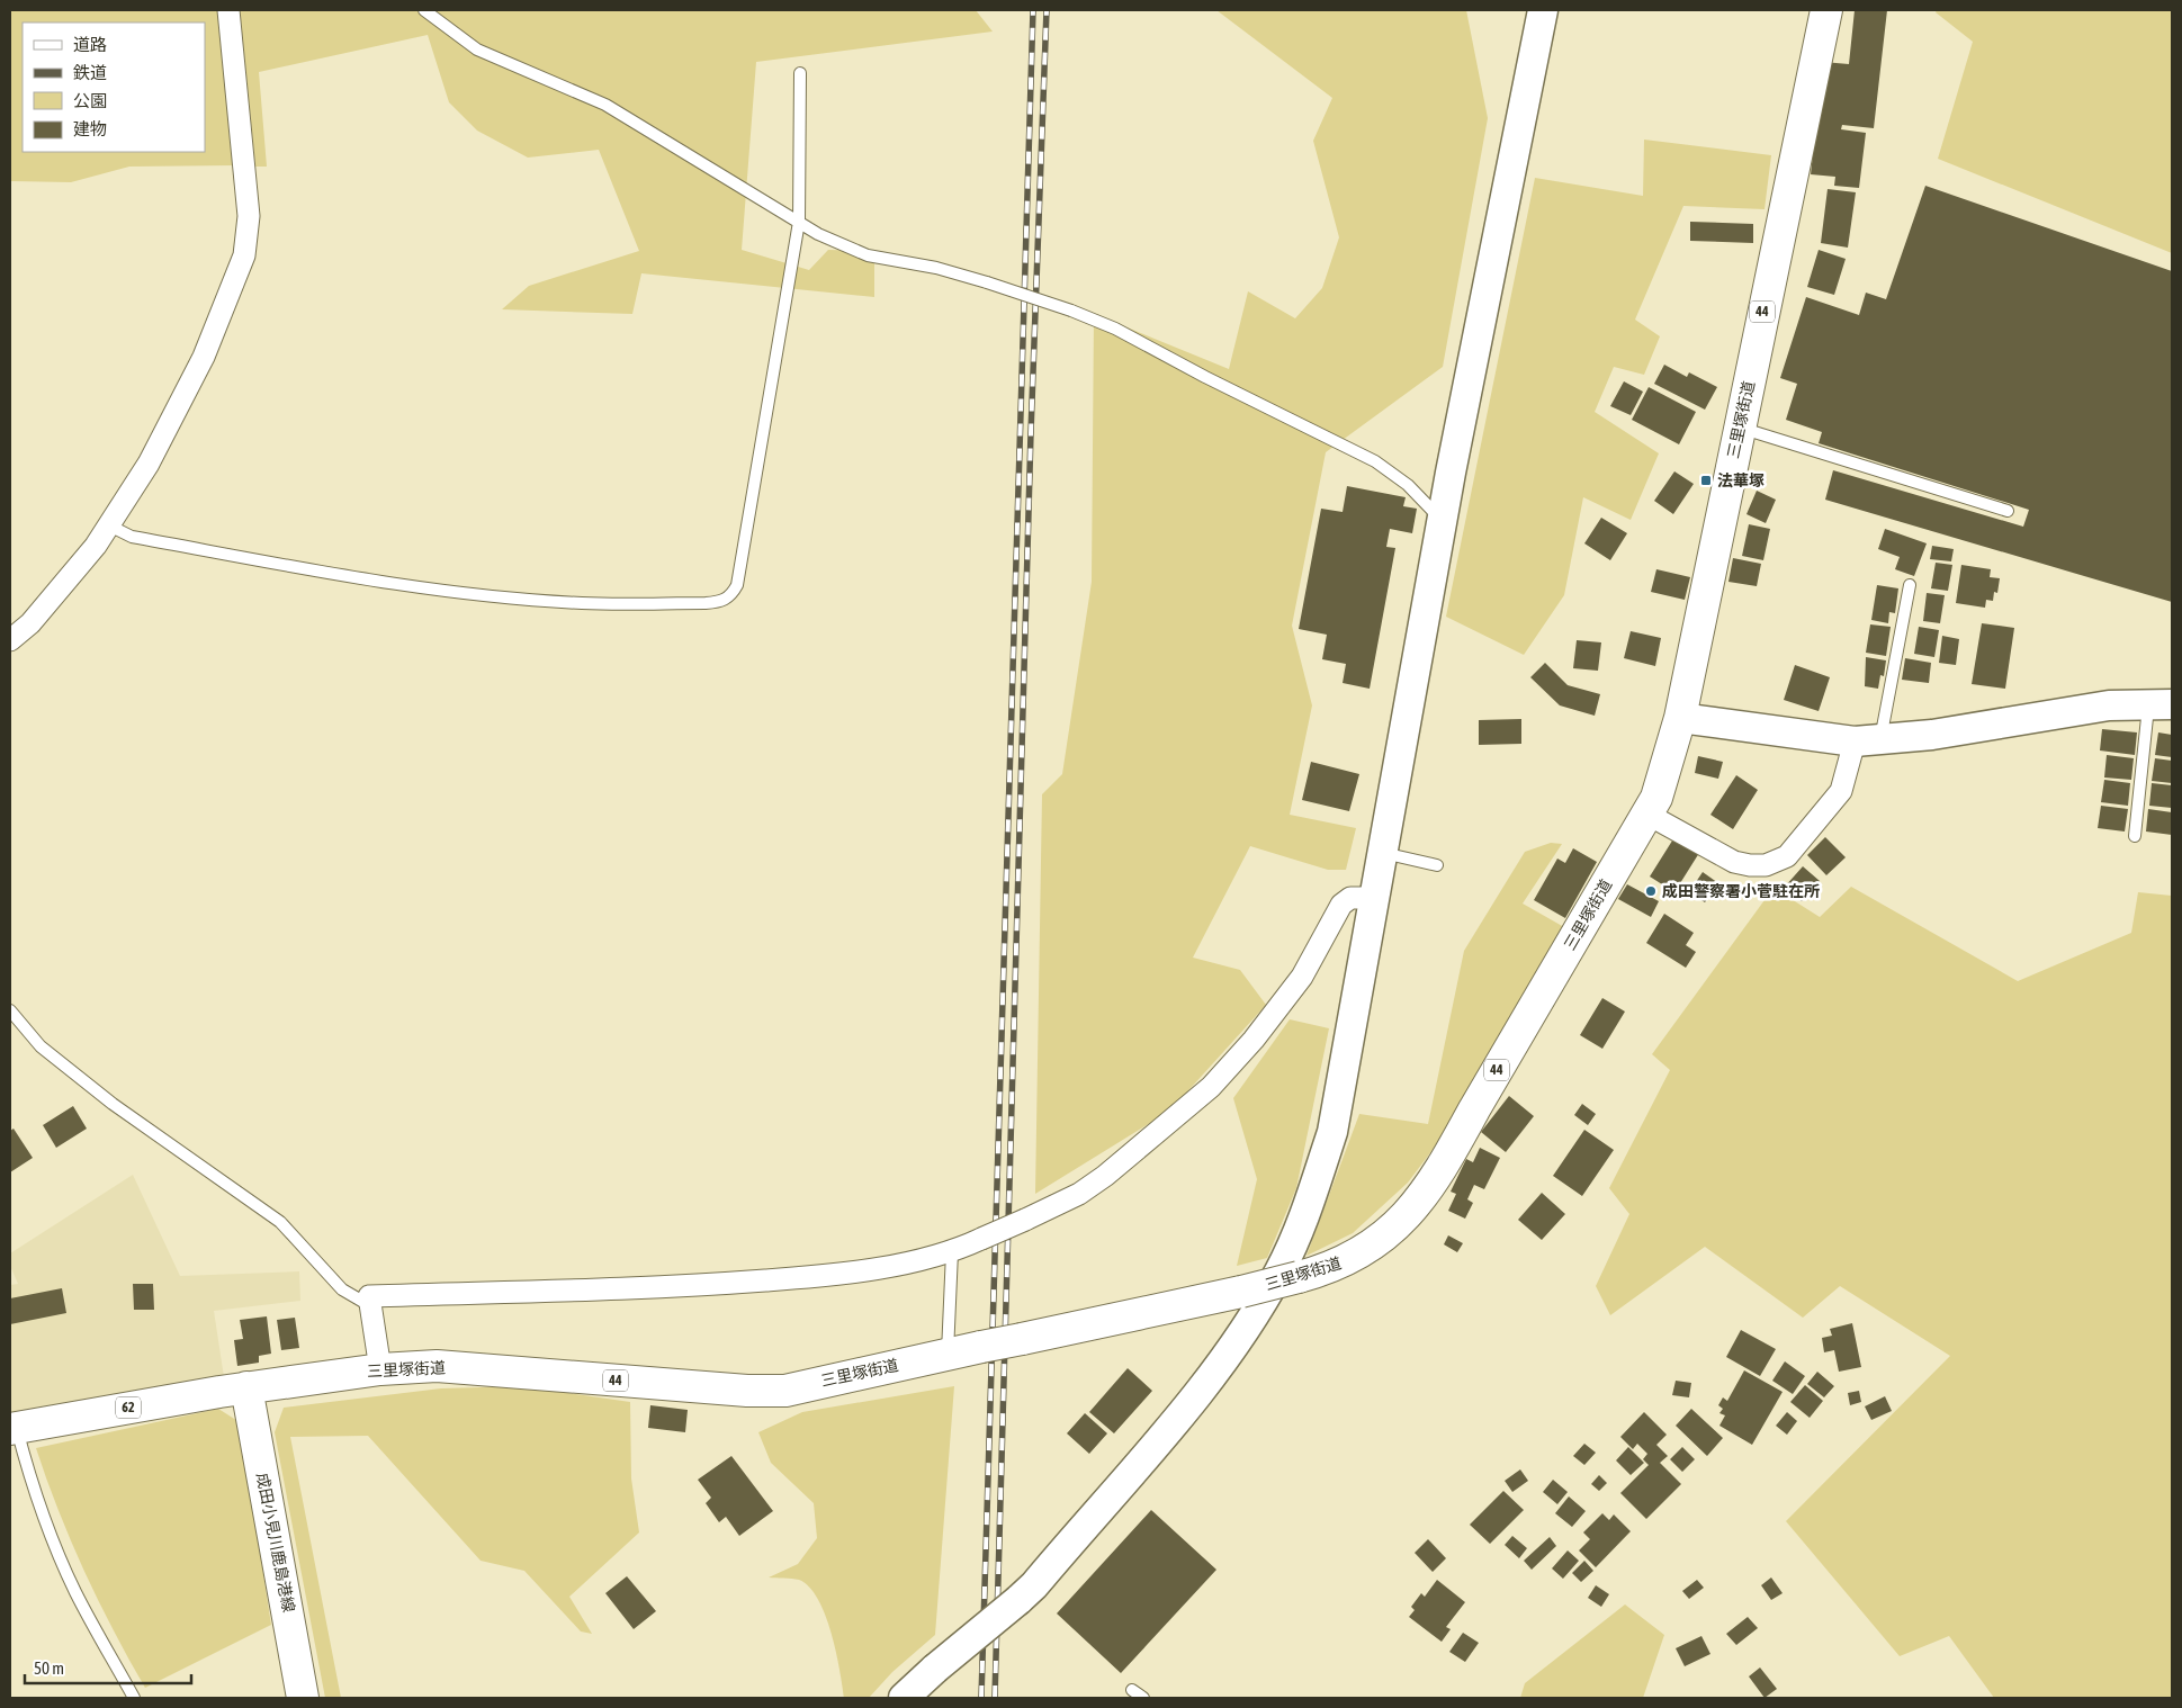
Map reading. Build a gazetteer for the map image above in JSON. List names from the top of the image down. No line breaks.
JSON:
{"streets":{"main road":["44","三里塚街道","62","成田小見川鹿島港線"]},"crossings":[["三里塚街道","成田小見川鹿島港線"]],"places":{"transit":["法華塚"],"other":["成田警察署小菅駐在所"]},"legend":["道路","鉄道","公園","建物"],"scale_bar":"50 m"}
